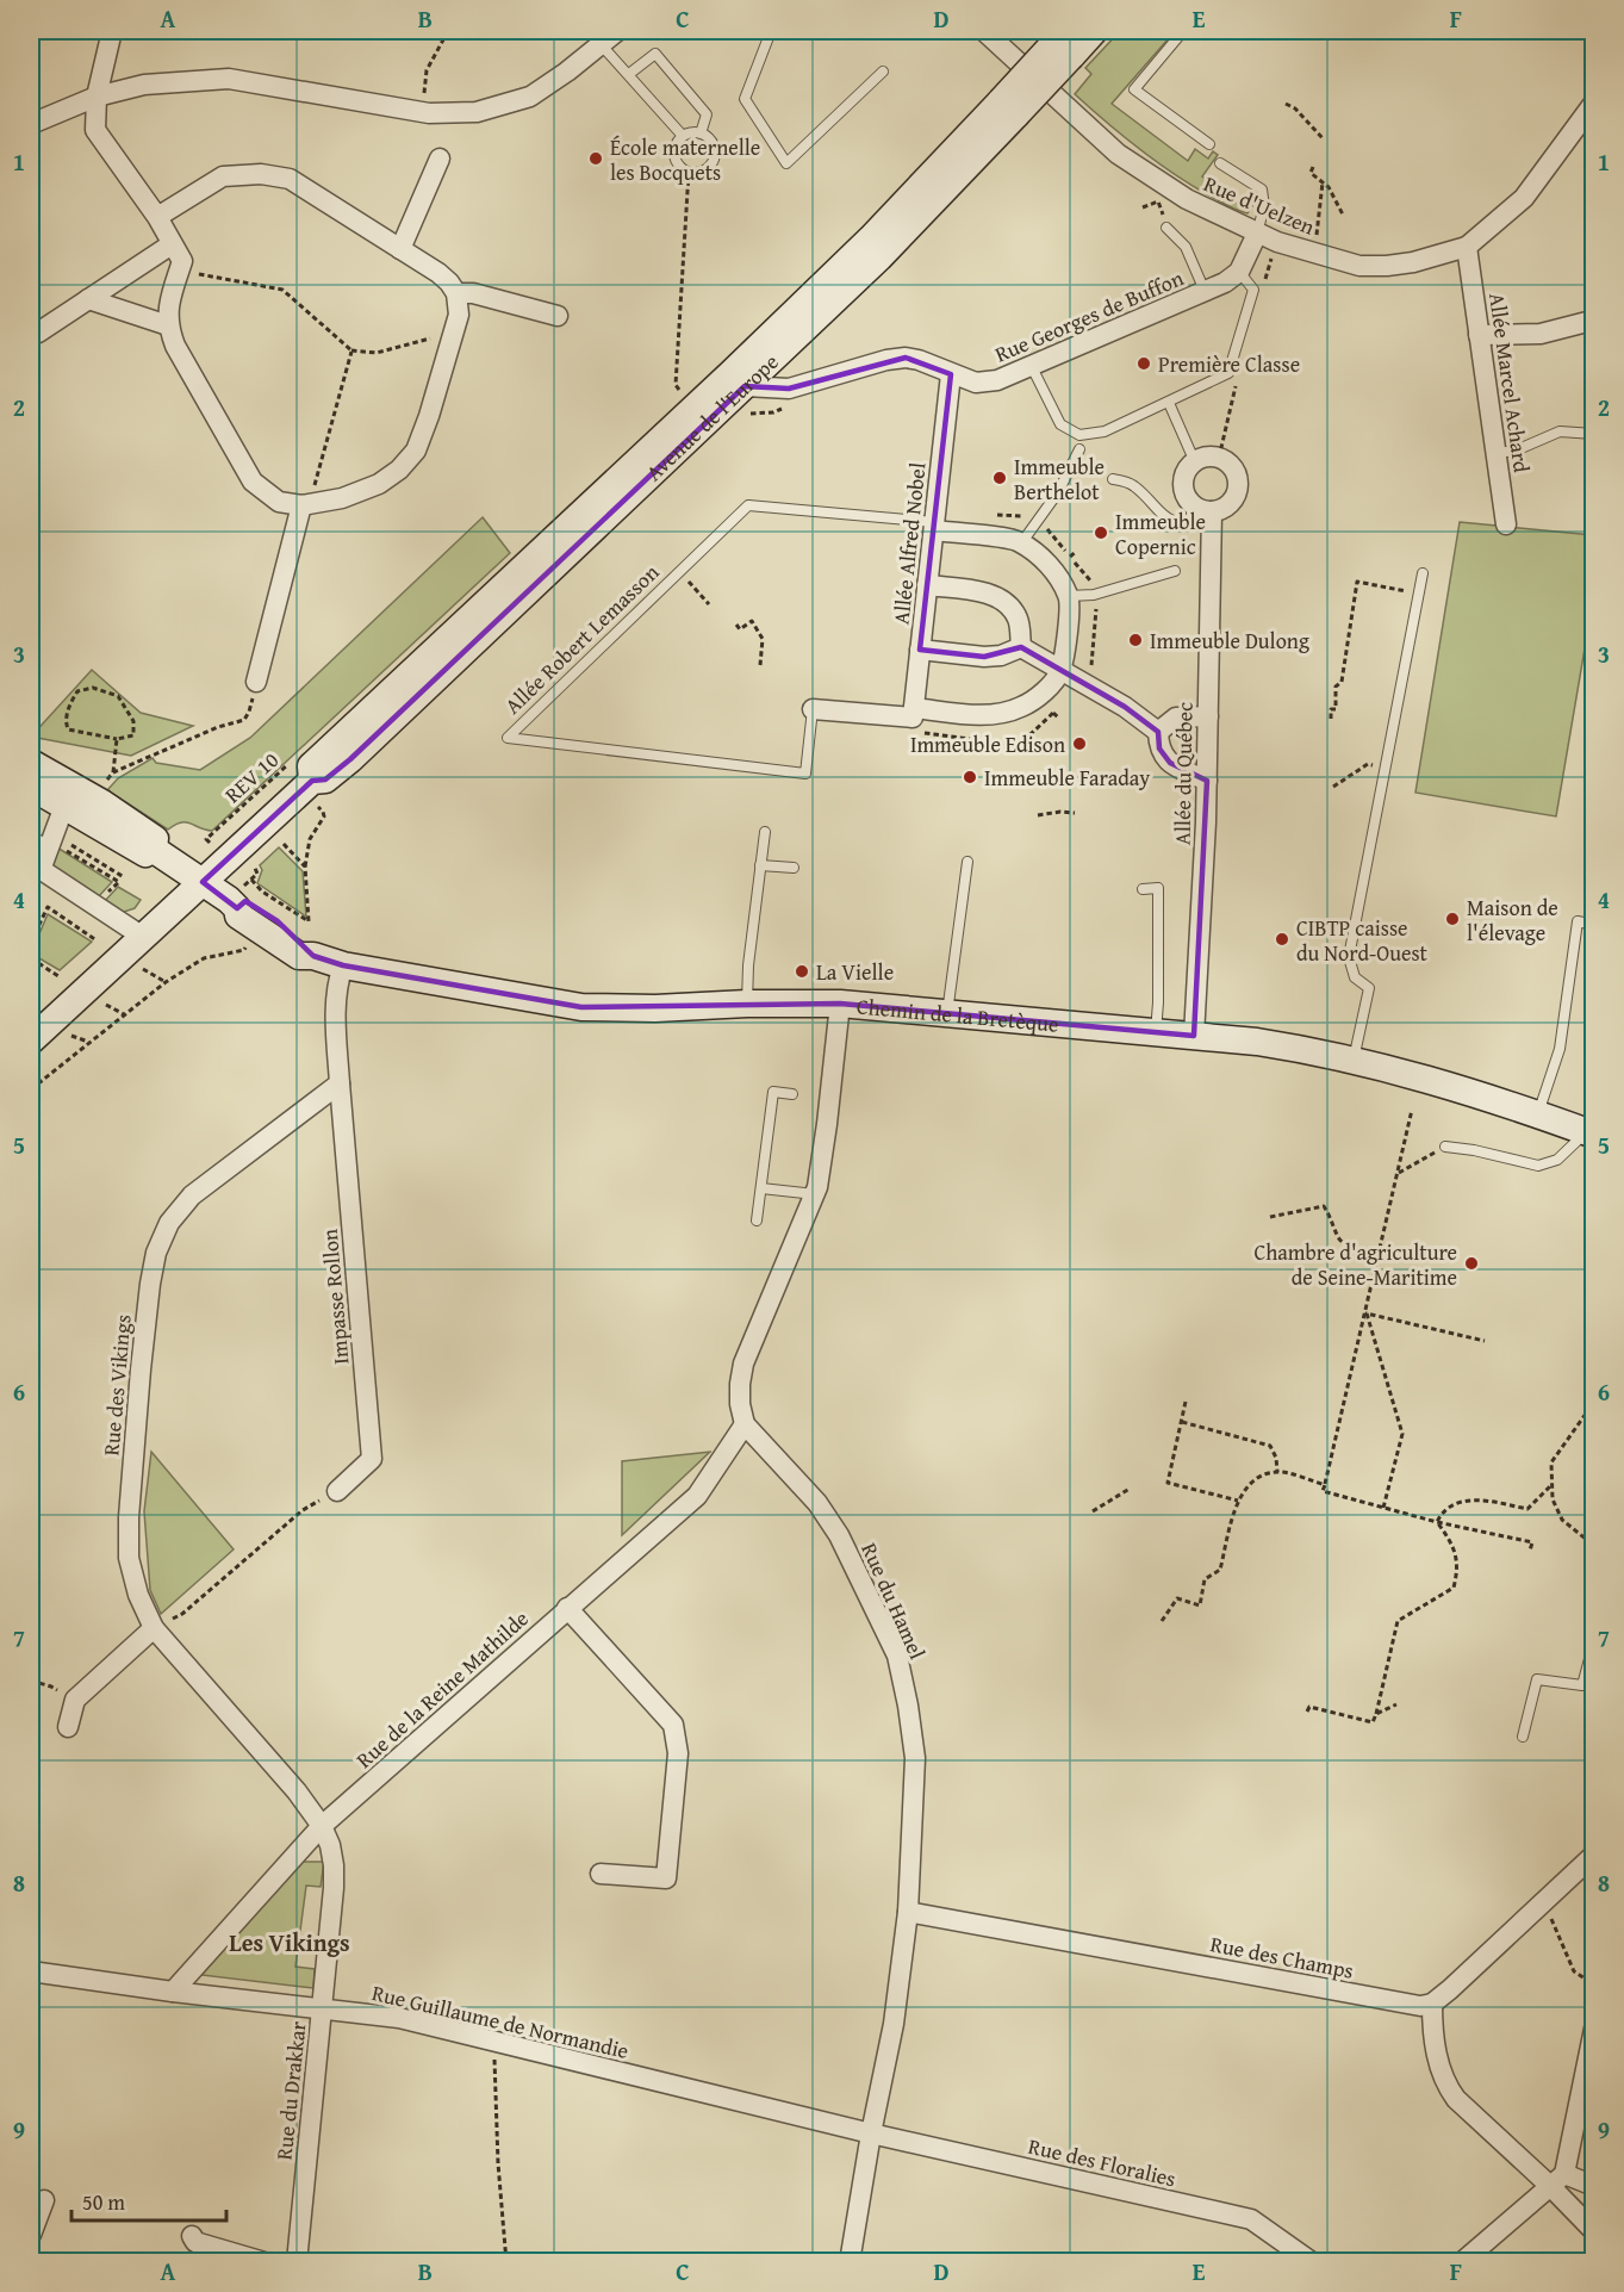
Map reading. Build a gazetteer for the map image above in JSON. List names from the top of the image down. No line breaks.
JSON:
{"streets":{"main road":["Avenue de l'Europe","Chemin de la Bretèque"],"street":["Rue d'Uelzen","Rue Georges de Buffon","Allée Marcel Achard","Allée Alfred Nobel","Allée du Québec","Impasse Rollon","Rue des Vikings","Rue du Hamel","Rue de la Reine Mathilde","Rue des Champs","Rue Guillaume de Normandie","Rue du Drakkar","Rue des Floralies"],"lane":["Allée Robert Lemasson"],"path":["REV 10"]},"crossings":[["Rue d'Uelzen","Allée Marcel Achard"],["Rue Georges de Buffon","Avenue de l'Europe"],["Rue Georges de Buffon","Allée Alfred Nobel"],["Avenue de l'Europe","Chemin de la Bretèque"],["Allée Alfred Nobel","Allée Robert Lemasson"],["Allée du Québec","Chemin de la Bretèque"],["Impasse Rollon","Rue des Vikings"],["Rue des Vikings","Rue de la Reine Mathilde"],["Rue des Vikings","Rue du Drakkar"],["Rue du Hamel","Rue de la Reine Mathilde"],["Rue du Hamel","Rue des Champs"],["Rue du Hamel","Rue Guillaume de Normandie"],["Rue du Hamel","Rue des Floralies"],["Rue de la Reine Mathilde","Rue Guillaume de Normandie"],["Rue de la Reine Mathilde","Rue du Drakkar"],["Rue Guillaume de Normandie","Rue du Drakkar"],["Rue Guillaume de Normandie","Rue des Floralies"]],"districts":["Les Vikings"],"places":["École maternelle les Bocquets","Première Classe","Immeuble Berthelot","Immeuble Copernic","Immeuble Dulong","Immeuble Edison","Immeuble Faraday","Maison de l'élevage","CIBTP caisse du Nord-Ouest","La Vielle","Chambre d'agriculture de Seine-Maritime"],"scale_bar":"50 m","grid":{"columns":["A","B","C","D","E","F"],"rows":["1","2","3","4","5","6","7","8","9"]}}
